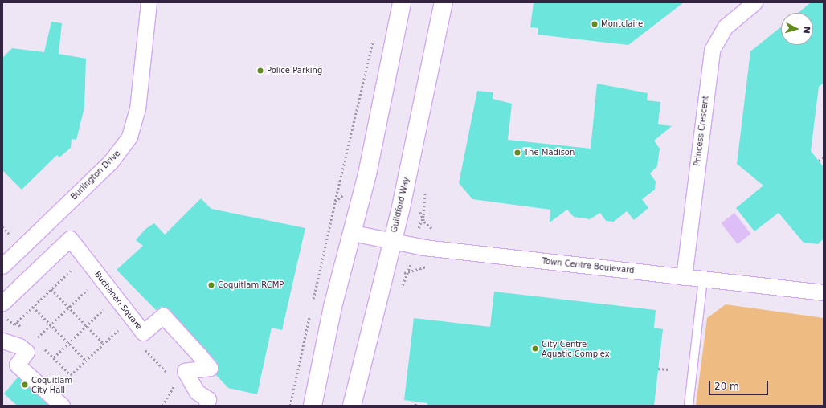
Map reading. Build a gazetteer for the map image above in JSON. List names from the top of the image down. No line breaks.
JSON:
{"streets":{"main road":["Guildford Way"],"street":["Princess Crescent","Burlington Drive","Town Centre Boulevard","Buchanan Square"]},"crossings":[["Princess Crescent","Town Centre Boulevard"],["Guildford Way","Town Centre Boulevard"]],"places":["Montclaire","Police Parking","The Madison","Coquitlam RCMP","City Centre Aquatic Complex","Coquitlam City Hall"],"scale_bar":"20 m","north":"right"}
